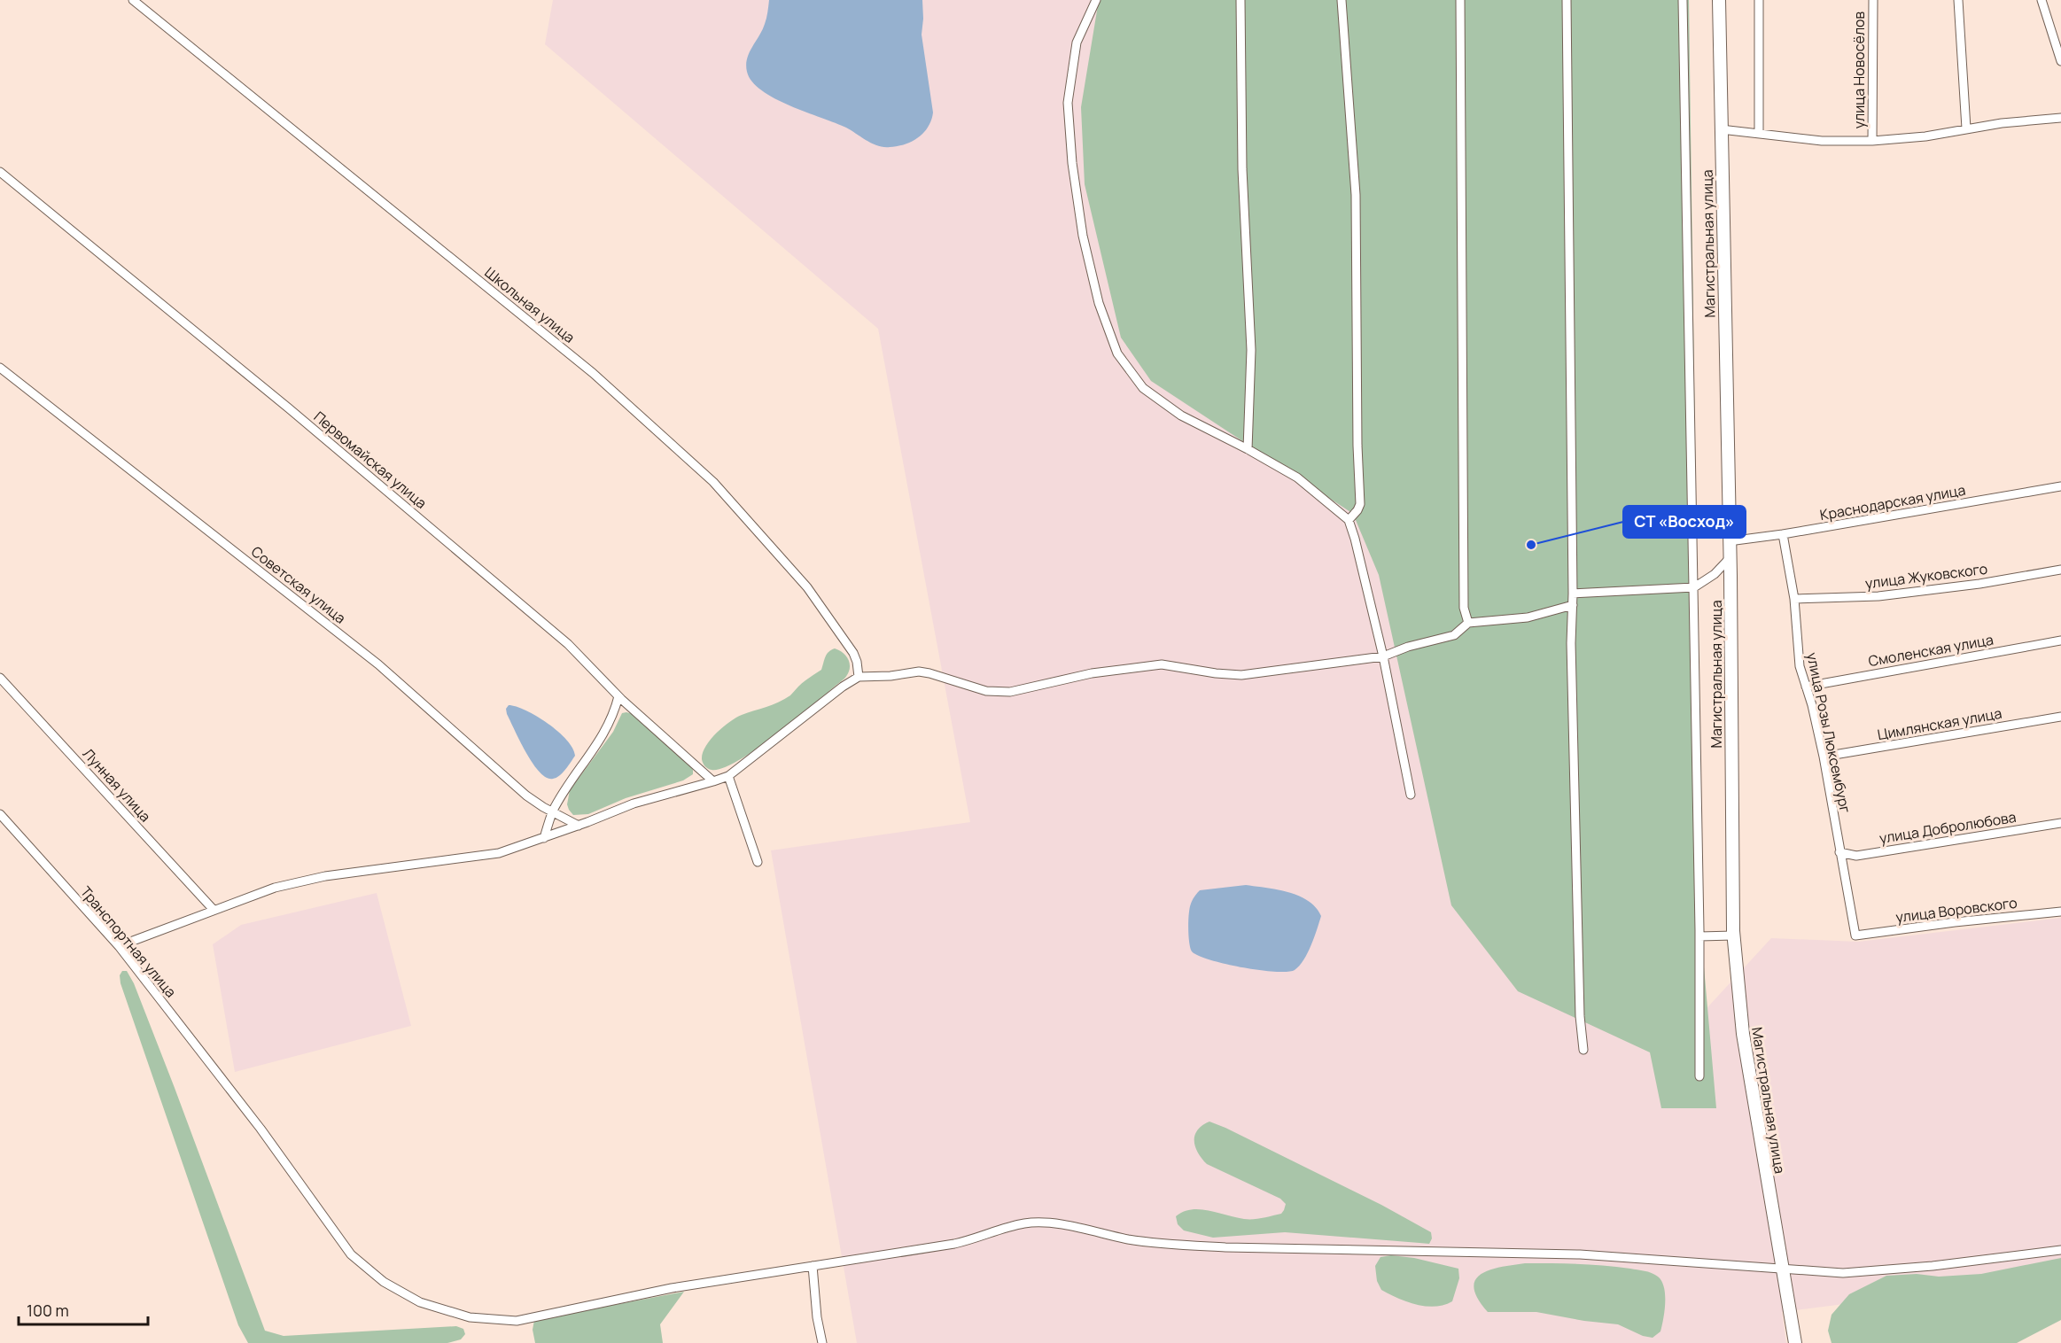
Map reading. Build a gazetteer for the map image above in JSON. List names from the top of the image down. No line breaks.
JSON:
{"streets":{"main road":["Магистральная улица"],"street":["улица Новосёлов","Школьная улица","Первомайская улица","Краснодарская улица","улица Жуковского","Советская улица","Смоленская улица","Цимлянская улица","улица Розы Люксембург","Лунная улица","улица Добролюбова","улица Воровского","Транспортная улица"]},"crossings":[["Магистральная улица","Краснодарская улица"],["Магистральная улица","Транспортная улица"],["Краснодарская улица","улица Розы Люксембург"],["улица Жуковского","улица Розы Люксембург"],["Смоленская улица","улица Розы Люксембург"],["Цимлянская улица","улица Розы Люксембург"],["улица Розы Люксембург","улица Добролюбова"],["улица Розы Люксембург","улица Воровского"]],"places":["СТ «Восход»"],"scale_bar":"100 m"}
